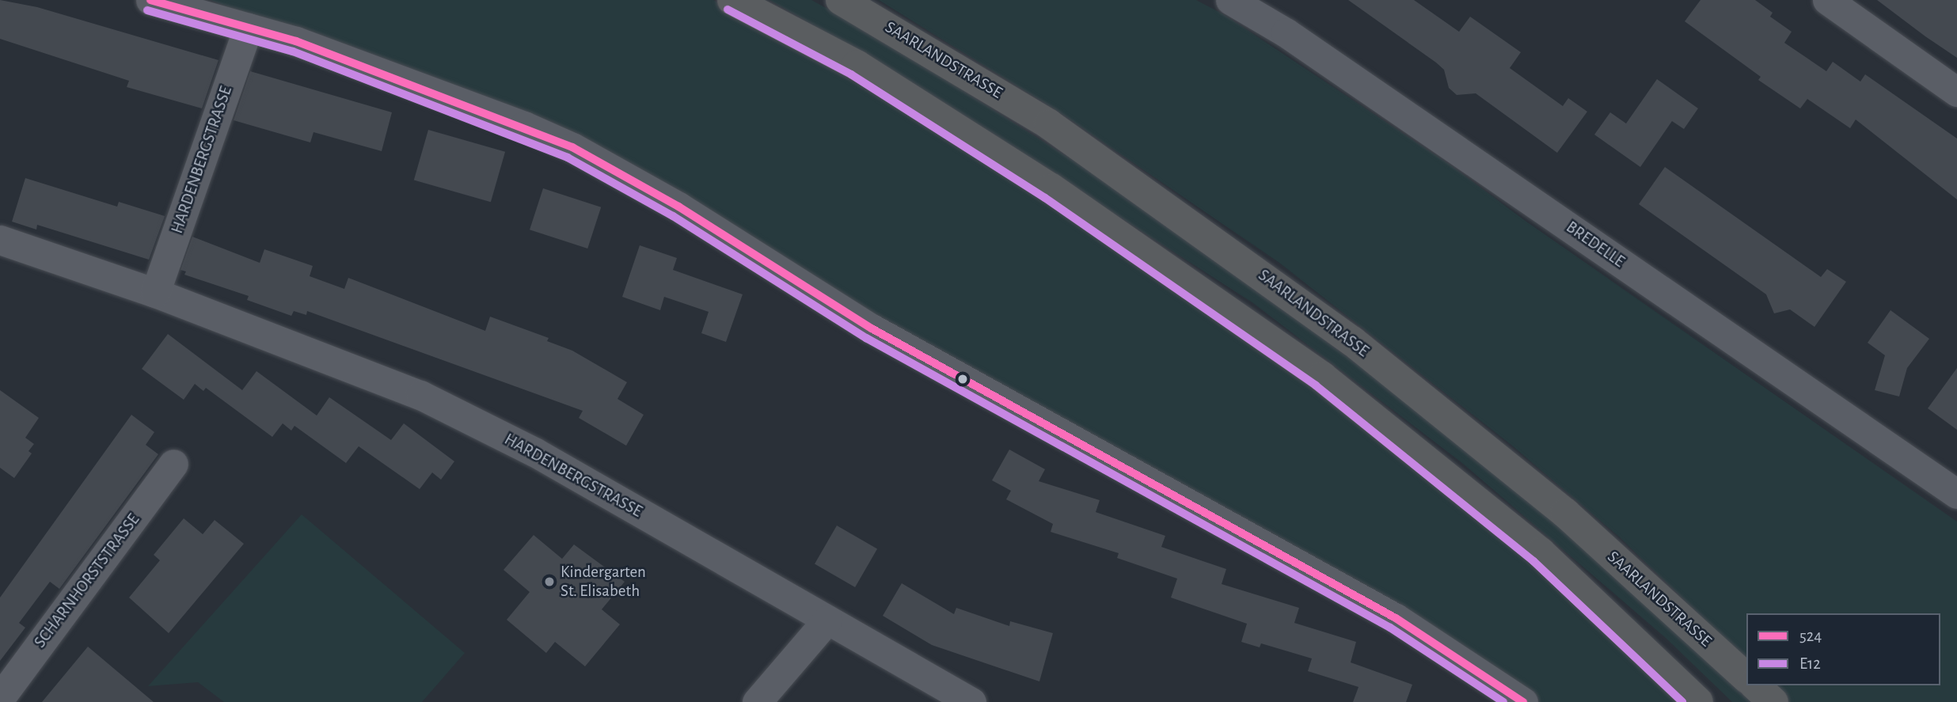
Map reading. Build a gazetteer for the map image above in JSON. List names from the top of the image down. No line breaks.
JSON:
{"streets":{"highway":["SAARLANDSTRASSE"],"street":["HARDENBERGSTRASSE","BREDELLE","SCHARNHORSTSTRASSE"]},"places":["Kindergarten St. Elisabeth"],"lines":["transit line 524","transit line E12"],"legend":["524","E12"]}
